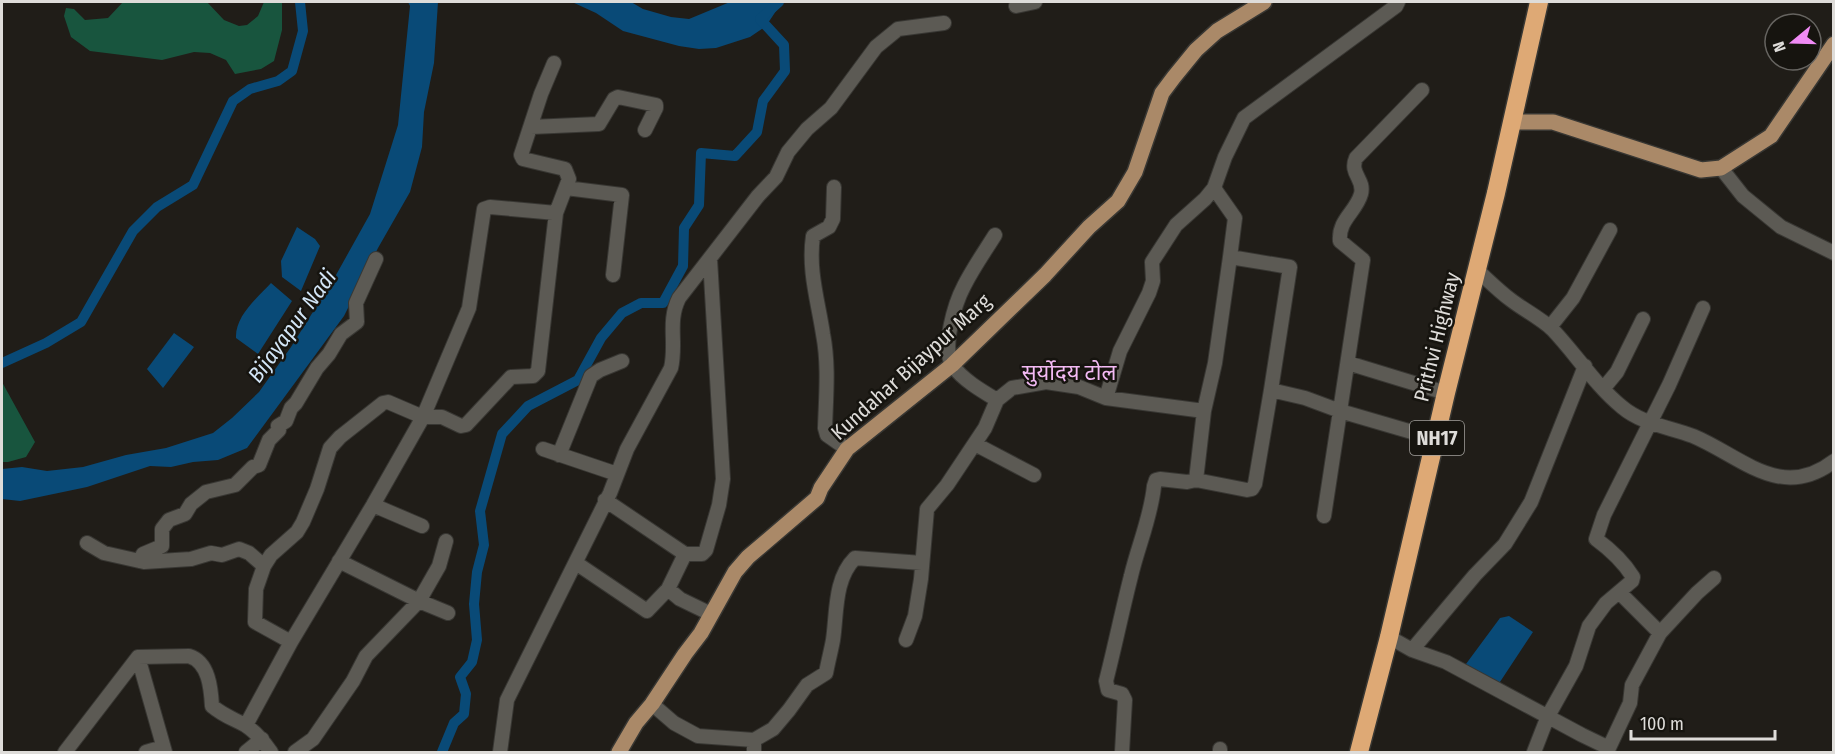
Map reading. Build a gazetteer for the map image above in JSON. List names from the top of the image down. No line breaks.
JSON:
{"streets":{"highway":["Prithvi Highway","NH17"],"main road":["Kundahar Bijaypur Marg"]},"districts":["सुर्योदय टोल"],"water":["Bijayapur Nadi"],"scale_bar":"100 m","north":"left"}
